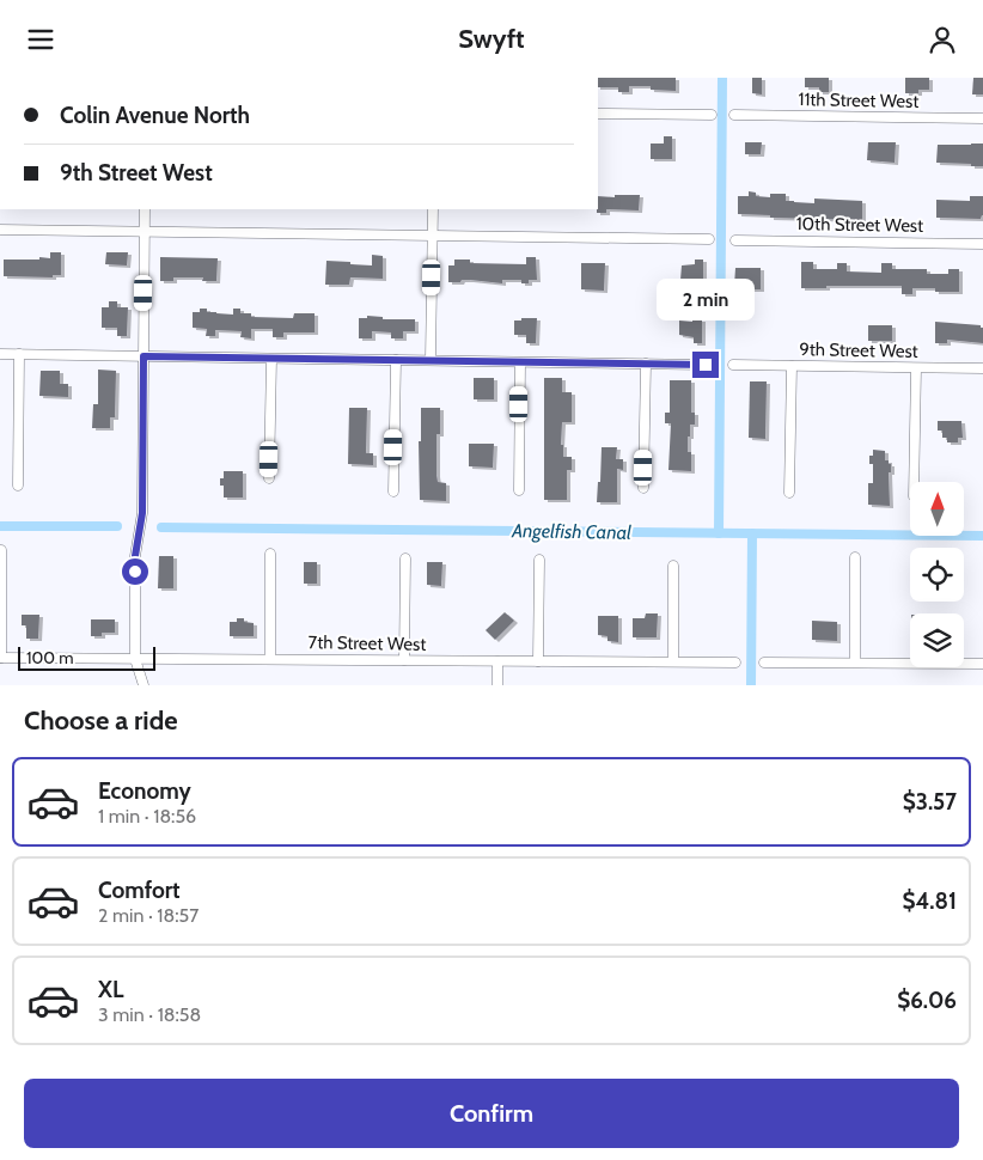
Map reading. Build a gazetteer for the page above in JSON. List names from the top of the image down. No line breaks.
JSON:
{"streets":{"street":["11th Street West","10th Street West","9th Street West","7th Street West"]},"water":["Angelfish Canal"],"scale_bar":"100 m","north":"top","page":{"header":"Swyft","banner":["Colin Avenue North","9th Street West"],"bubble":"2 min","scale":"100 m","heading":"Choose a ride","list":[{"name":"Economy","note":"1 min · 18:56","value":"$3.57"},{"name":"Comfort","note":"2 min · 18:57","value":"$4.81"},{"name":"XL","note":"3 min · 18:58","value":"$6.06"}],"buttons":"Confirm"}}
